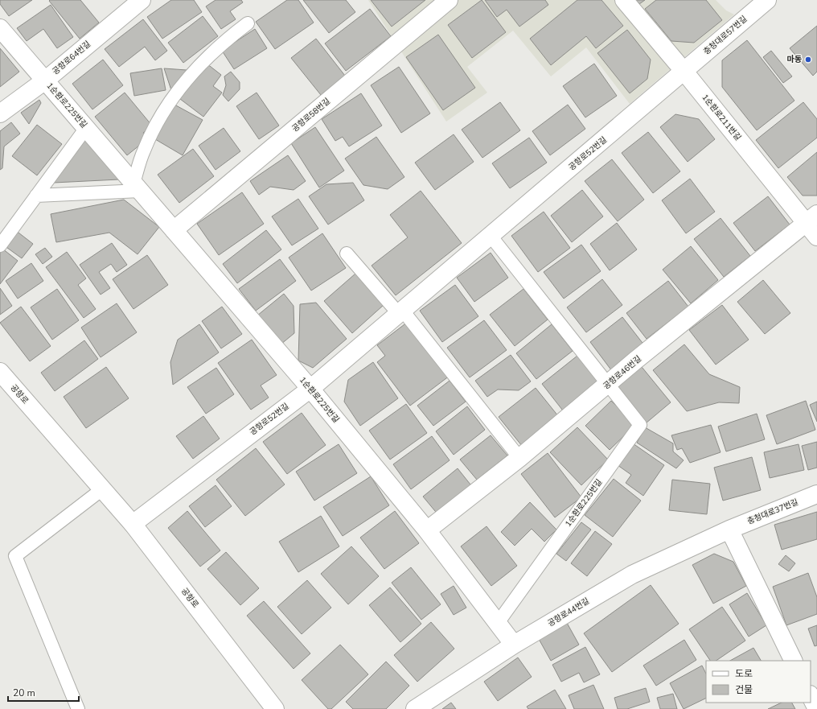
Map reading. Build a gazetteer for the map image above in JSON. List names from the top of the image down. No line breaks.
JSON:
{"streets":{"street":["충청대로57번길","공항로64번길","1순환로225번길","공항로58번길","1순환로211번길","공항로52번길","공항로46번길","공항로","충청대로37번길","공항로44번길"]},"crossings":[["충청대로57번길","1순환로211번길"],["충청대로57번길","공항로52번길"],["공항로64번길","1순환로225번길"],["1순환로225번길","공항로58번길"],["1순환로225번길","공항로52번길"],["1순환로225번길","공항로46번길"],["1순환로225번길","공항로44번길"],["1순환로211번길","공항로52번길"],["1순환로211번길","공항로46번길"],["공항로52번길","공항로"],["충청대로37번길","공항로44번길"]],"places":["마동"],"legend":["도로","건물"],"scale_bar":"20 m"}
